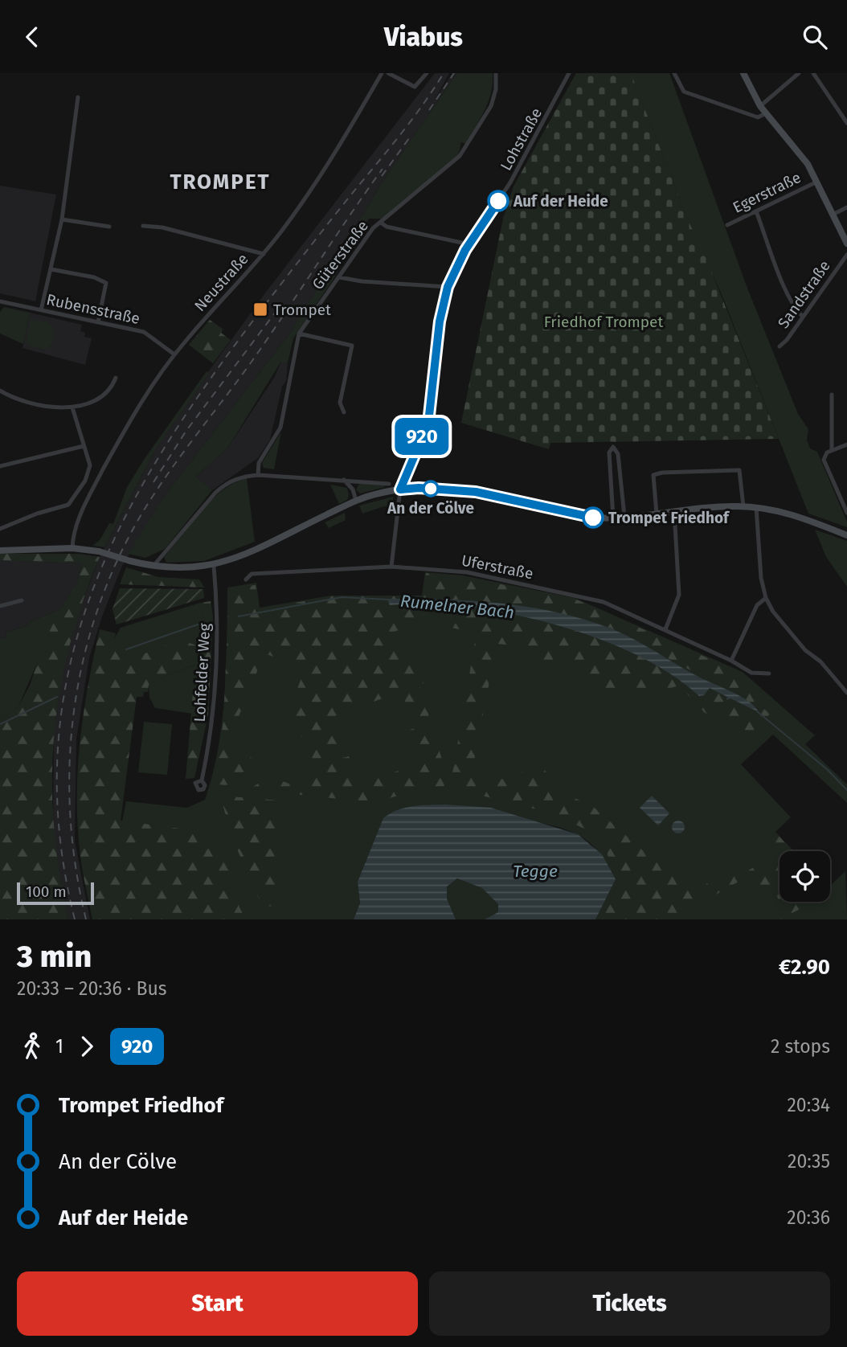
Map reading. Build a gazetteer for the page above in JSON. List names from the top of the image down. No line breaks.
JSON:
{"streets":{"street":["Lohstraße","Egerstraße","Güterstraße","Neustraße","Sandstraße","Rubensstraße","Uferstraße","Lohfelder Weg"]},"crossings":[["Lohstraße","Uferstraße"],["Neustraße","Rubensstraße"]],"districts":["TROMPET"],"water":["Rumelner Bach","Tegge"],"parks":["Friedhof Trompet"],"places":{"other":["Auf der Heide","An der Cölve","Trompet Friedhof"],"transit":["Trompet"]},"lines":["bus line 920"],"scale_bar":"100 m","page":{"header":"Viabus","on_map":"920","scale":"100 m","heading":["3 min","20:33 – 20:36 · Bus","€2.90"],"legs":["1","920","2 stops"],"list":[{"name":"Trompet Friedhof","value":"20:34"},{"name":"An der Cölve","value":"20:35"},{"name":"Auf der Heide","value":"20:36"}],"buttons":["Start","Tickets"]}}
